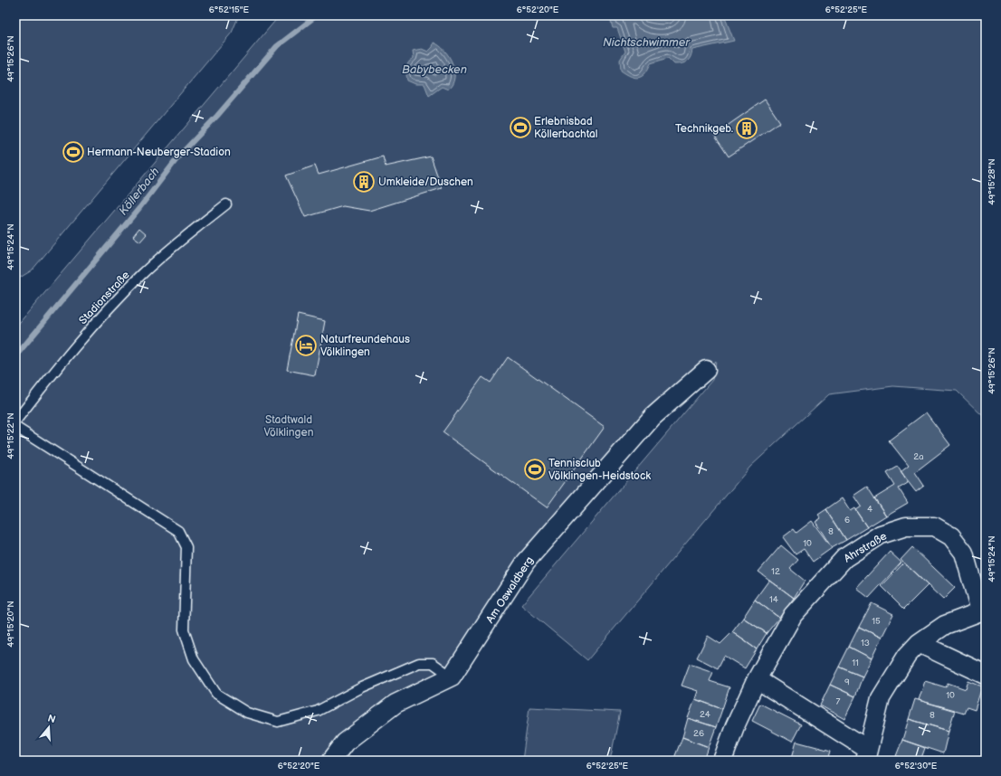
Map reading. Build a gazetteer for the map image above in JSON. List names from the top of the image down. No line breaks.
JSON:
{"streets":{"street":["Ahrstraße","Am Oswaldberg"],"lane":["Stadionstraße"]},"water":["Nichtschwimmer","Babybecken","Köllerbach"],"parks":["Stadtwald Völklingen"],"places":{"sports":["Erlebnisbad Köllerbachtal","Hermann-Neuberger-Stadion","Tennisclub Völklingen-Heidstock"],"building":["Technikgeb.","Umkleide/Duschen"],"hotel":["Naturfreundehaus Völklingen"]},"house_numbers":["2a","4","6","8","10","12","14","15","13","11","9","10","7","24","8","26"],"north":"top","coordinates":["6°52'15\"E","6°52'20\"E","6°52'25\"E","49°15'26\"N","49°15'28\"N","49°15'24\"N","49°15'22\"N","49°15'20\"N","6°52'30\"E"]}
